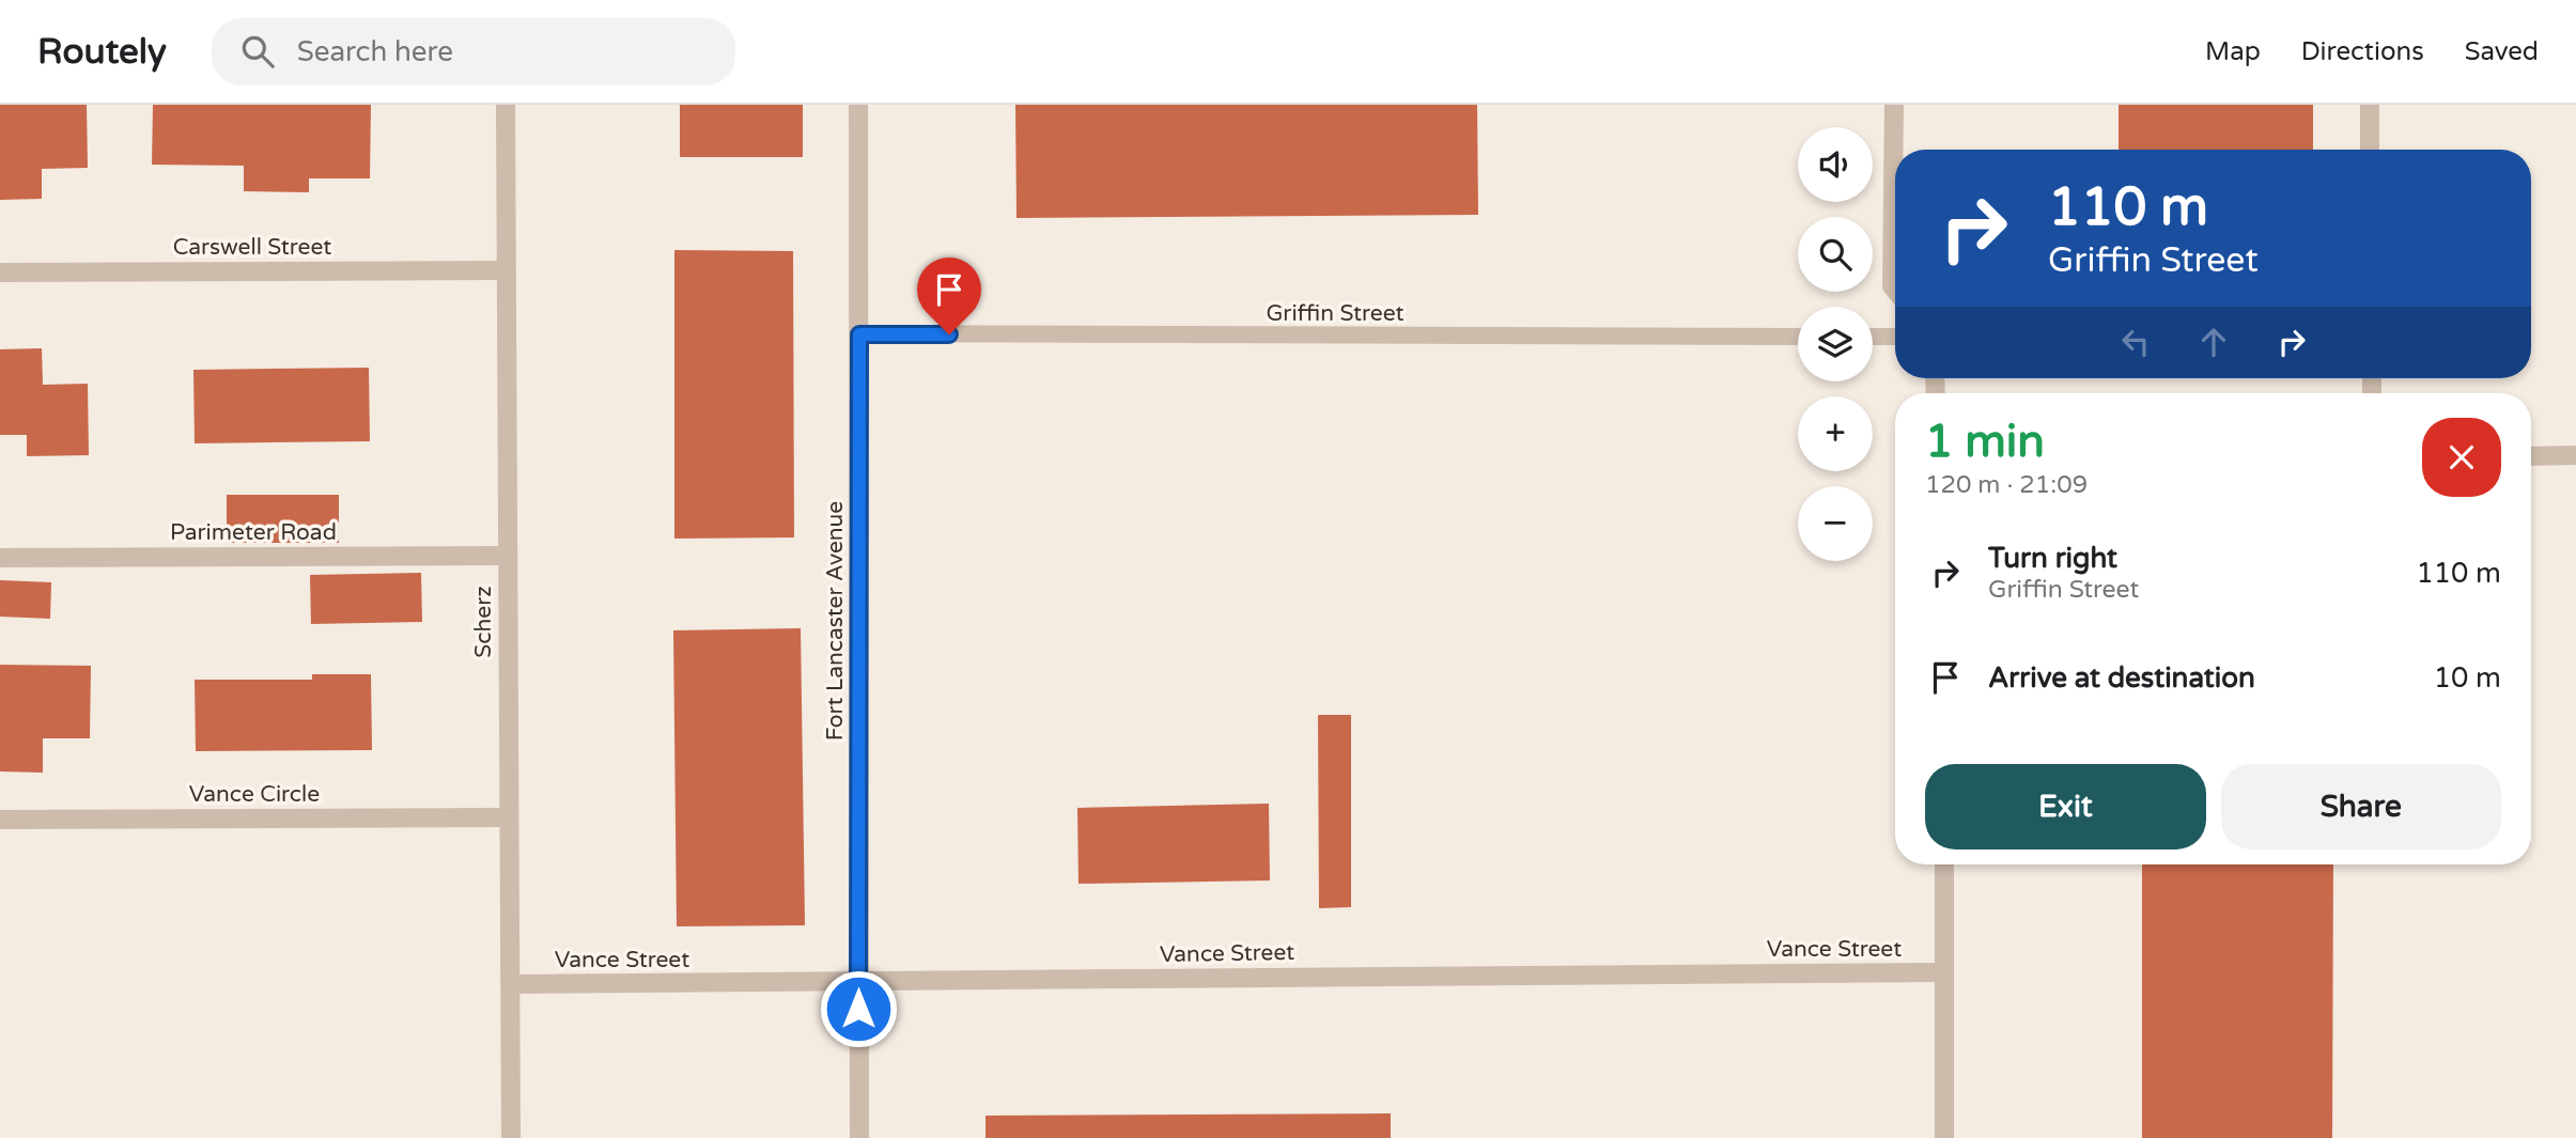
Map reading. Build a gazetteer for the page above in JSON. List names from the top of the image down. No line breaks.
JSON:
{"streets":{"street":["Carswell Street","Parimeter Road","Fort Lancaster Avenue","Scherz","Vance Circle","Vance Street"],"lane":["Griffin Street"]},"crossings":[["Carswell Street","Scherz"],["Griffin Street","Fort Lancaster Avenue"],["Parimeter Road","Scherz"],["Fort Lancaster Avenue","Vance Street"],["Scherz","Vance Circle"],["Scherz","Vance Street"]],"page":{"header":"Routely","search":"Search here","nav":["Map","Directions","Saved"],"map_buttons":["+","−"],"turn":["110 m","Griffin Street"],"heading":["1 min","120 m · 21:09"],"list":[{"name":"Turn right","note":"Griffin Street","value":"110 m"},{"name":"Arrive at destination","value":"10 m"}],"buttons":["Exit","Share"]}}
